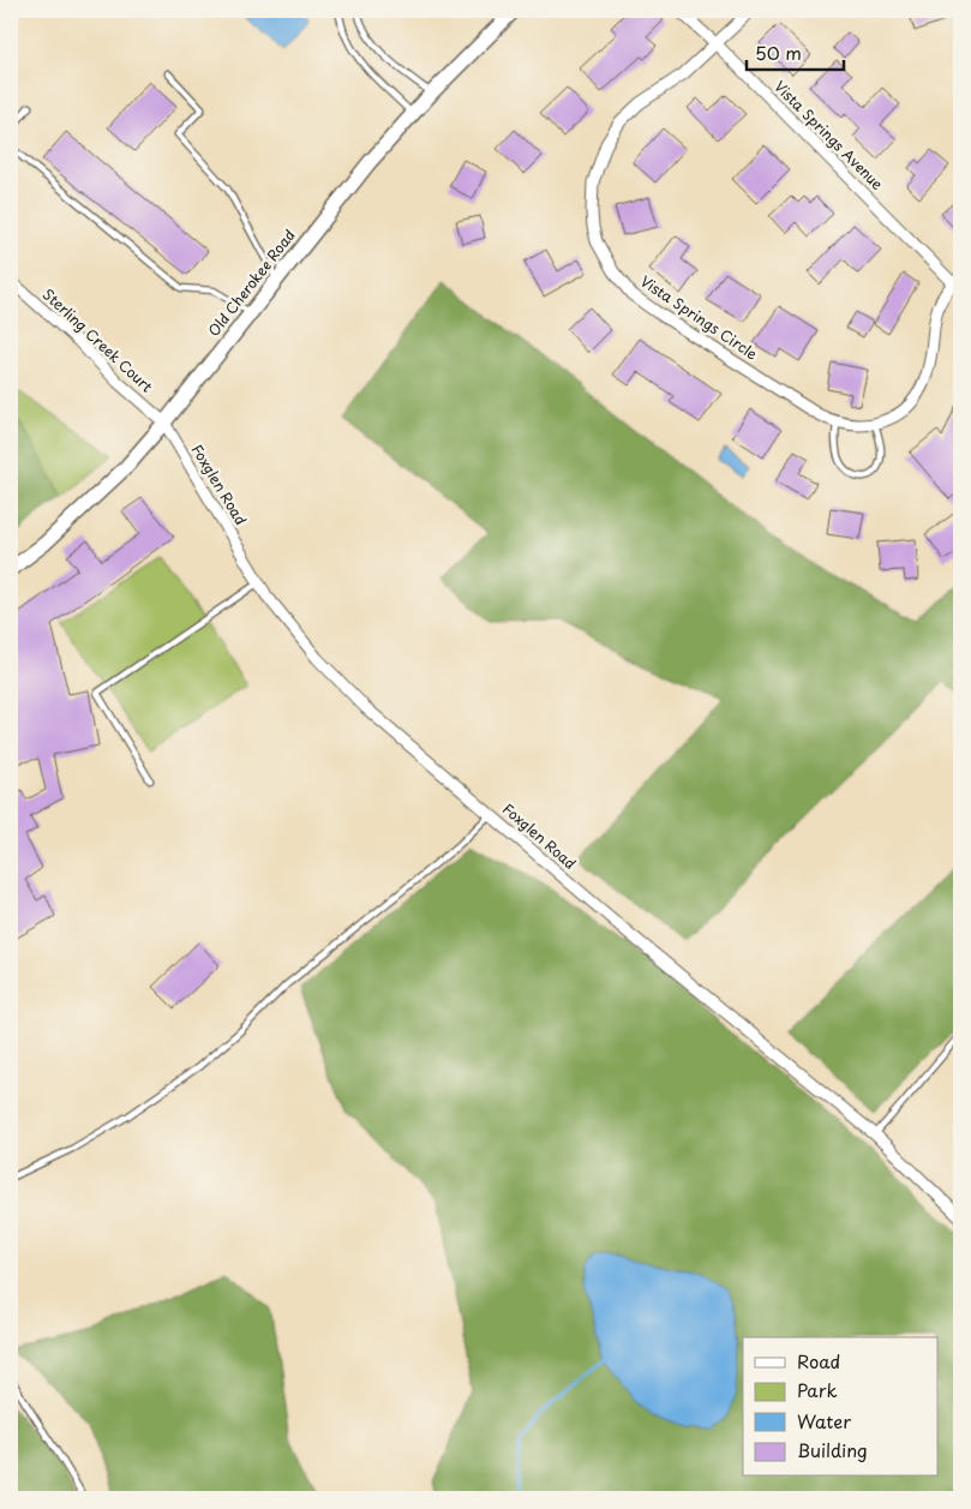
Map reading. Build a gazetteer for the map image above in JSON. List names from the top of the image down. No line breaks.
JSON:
{"streets":{"street":["Vista Springs Avenue","Old Cherokee Road","Vista Springs Circle","Sterling Creek Court","Foxglen Road"]},"crossings":[["Vista Springs Avenue","Vista Springs Circle"],["Old Cherokee Road","Sterling Creek Court"],["Old Cherokee Road","Foxglen Road"],["Sterling Creek Court","Foxglen Road"]],"legend":["Road","Park","Water","Building"],"scale_bar":"50 m"}
